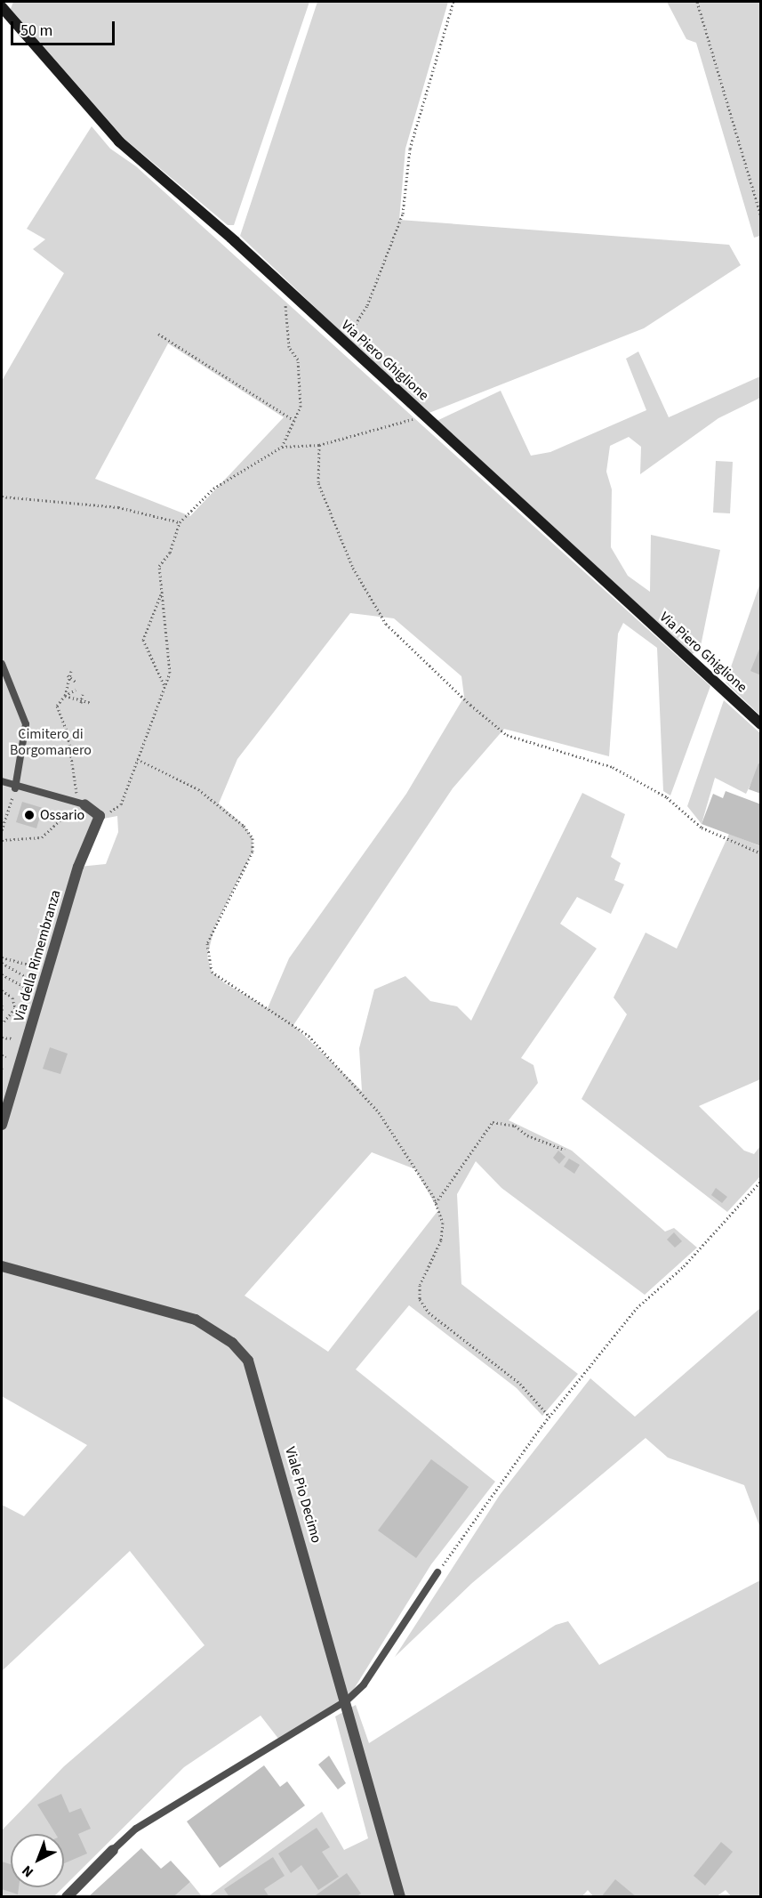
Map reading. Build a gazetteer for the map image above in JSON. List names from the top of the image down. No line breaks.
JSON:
{"streets":{"street":["Via Piero Ghiglione","Via della Rimembranza","Viale Pio Decimo"]},"parks":["Cimitero di Borgomanero"],"places":["Ossario"],"scale_bar":"50 m","north":"bottom left"}
